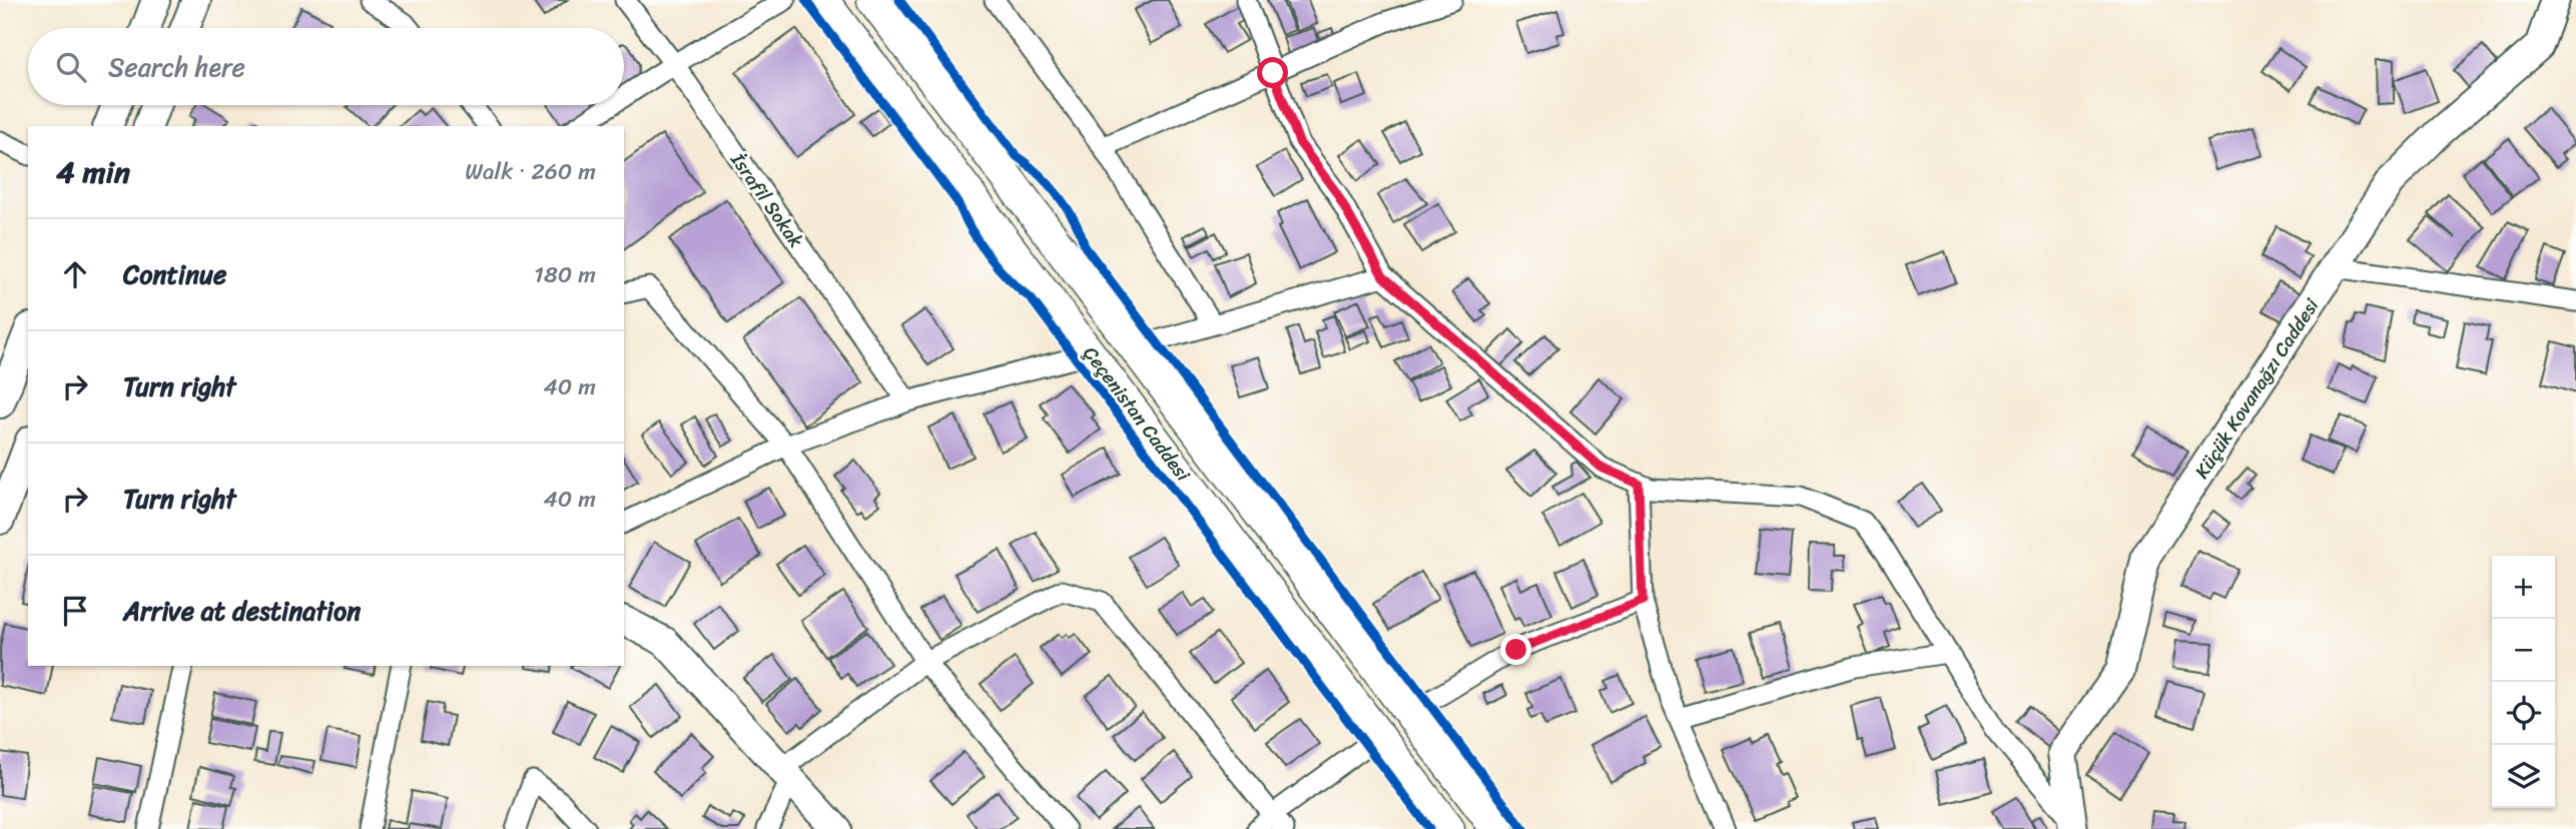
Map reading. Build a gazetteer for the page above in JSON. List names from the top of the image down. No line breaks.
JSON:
{"streets":{"main road":["Çeçenistan Caddesi"],"street":["İsrafil Sokak","Küçük Kovanağzı Caddesi"]},"page":{"search":"Search here","heading":["4 min","Walk · 260 m"],"list":[["Continue","180 m"],["Turn right","40 m"],["Turn right","40 m"],"Arrive at destination"],"map_buttons":["+","−"]}}
